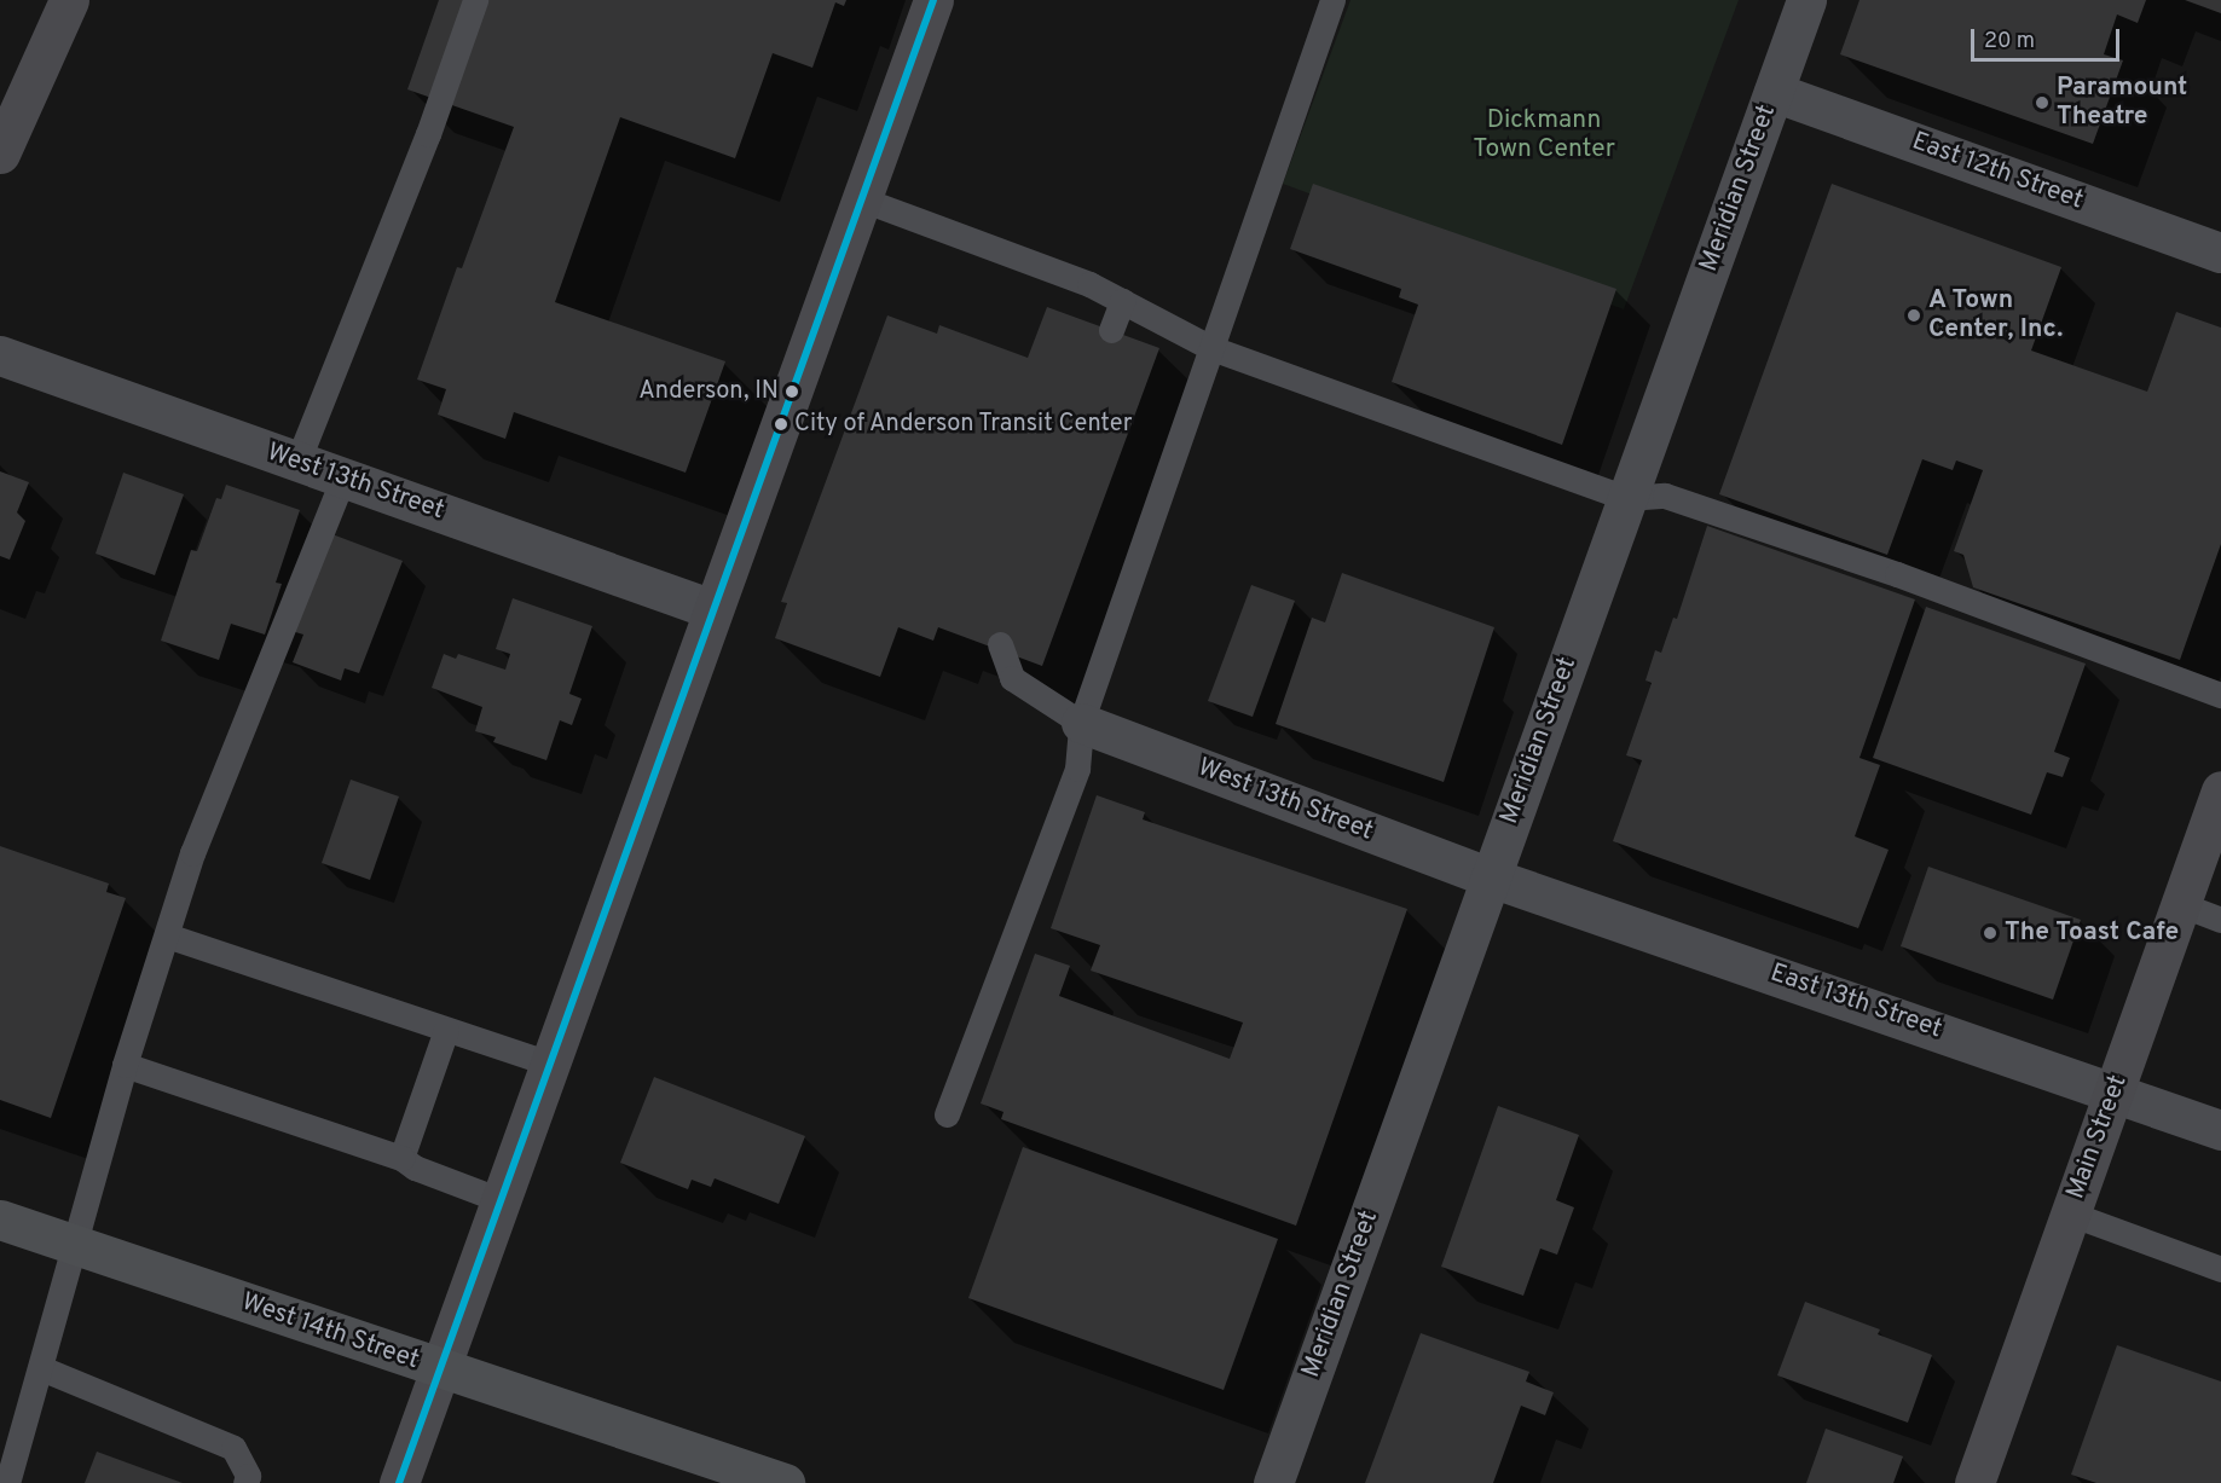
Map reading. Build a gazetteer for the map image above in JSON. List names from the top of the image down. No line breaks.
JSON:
{"streets":{"main road":["Main Street","West 14th Street"],"street":["East 12th Street","Meridian Street","West 13th Street","East 13th Street"]},"crossings":[["East 12th Street","Meridian Street"],["Meridian Street","West 13th Street"],["Meridian Street","East 13th Street"],["West 13th Street","East 13th Street"],["East 13th Street","Main Street"]],"parks":["Dickmann Town Center"],"places":["Paramount Theatre","A Town Center, Inc.","Anderson, IN","City of Anderson Transit Center","The Toast Cafe"],"scale_bar":"20 m"}
